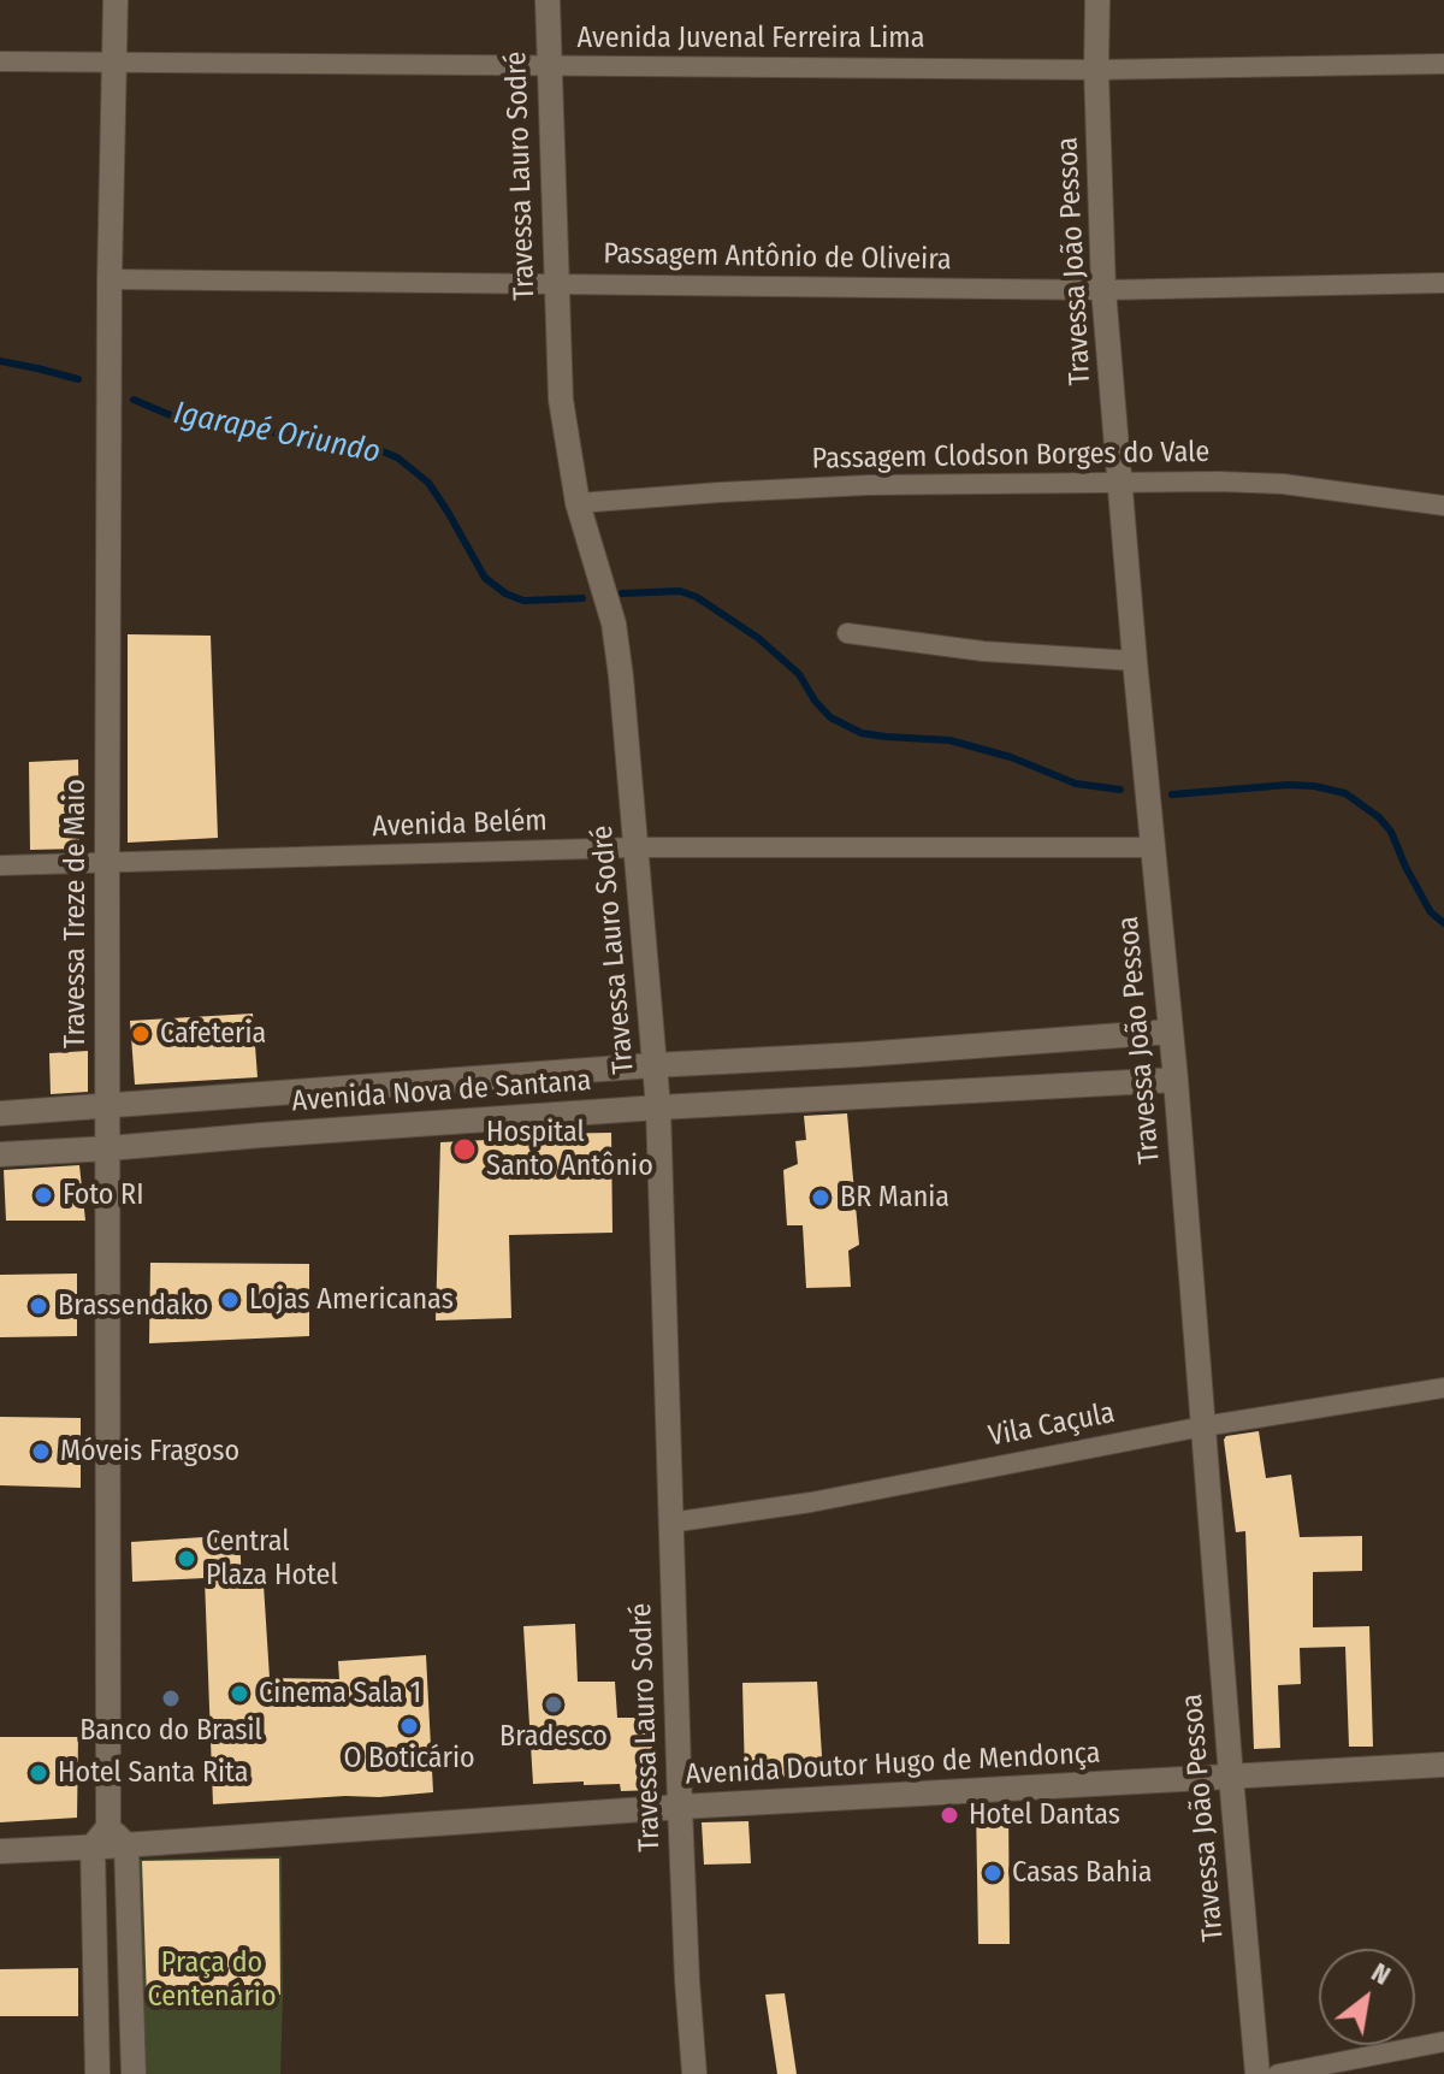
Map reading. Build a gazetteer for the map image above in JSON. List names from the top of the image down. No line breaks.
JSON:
{"streets":{"street":["Avenida Juvenal Ferreira Lima","Travessa Lauro Sodré","Passagem Antônio de Oliveira","Travessa João Pessoa","Passagem Clodson Borges do Vale","Avenida Belém","Travessa Treze de Maio","Avenida Nova de Santana","Vila Caçula","Avenida Doutor Hugo de Mendonça"]},"crossings":[["Avenida Juvenal Ferreira Lima","Travessa Lauro Sodré"],["Avenida Juvenal Ferreira Lima","Travessa João Pessoa"],["Avenida Juvenal Ferreira Lima","Travessa Treze de Maio"],["Travessa Lauro Sodré","Passagem Antônio de Oliveira"],["Travessa Lauro Sodré","Passagem Clodson Borges do Vale"],["Travessa Lauro Sodré","Avenida Belém"],["Travessa Lauro Sodré","Avenida Nova de Santana"],["Travessa Lauro Sodré","Vila Caçula"],["Travessa Lauro Sodré","Avenida Doutor Hugo de Mendonça"],["Passagem Antônio de Oliveira","Travessa João Pessoa"],["Passagem Antônio de Oliveira","Travessa Treze de Maio"],["Travessa João Pessoa","Passagem Clodson Borges do Vale"],["Travessa João Pessoa","Avenida Belém"],["Travessa João Pessoa","Avenida Nova de Santana"],["Travessa João Pessoa","Vila Caçula"],["Travessa João Pessoa","Avenida Doutor Hugo de Mendonça"],["Avenida Belém","Travessa Treze de Maio"],["Travessa Treze de Maio","Avenida Nova de Santana"],["Travessa Treze de Maio","Avenida Doutor Hugo de Mendonça"]],"water":["Igarapé Oriundo"],"parks":["Praça do Centenário"],"places":["Cafeteria","Hospital Santo Antônio","Foto RI","BR Mania","Lojas Americanas","Brassendako","Móveis Fragoso","Central Plaza Hotel","Cinema Sala 1","Banco do Brasil","Bradesco","O Boticário","Hotel Santa Rita","Hotel Dantas","Casas Bahia"],"north":"top right"}
